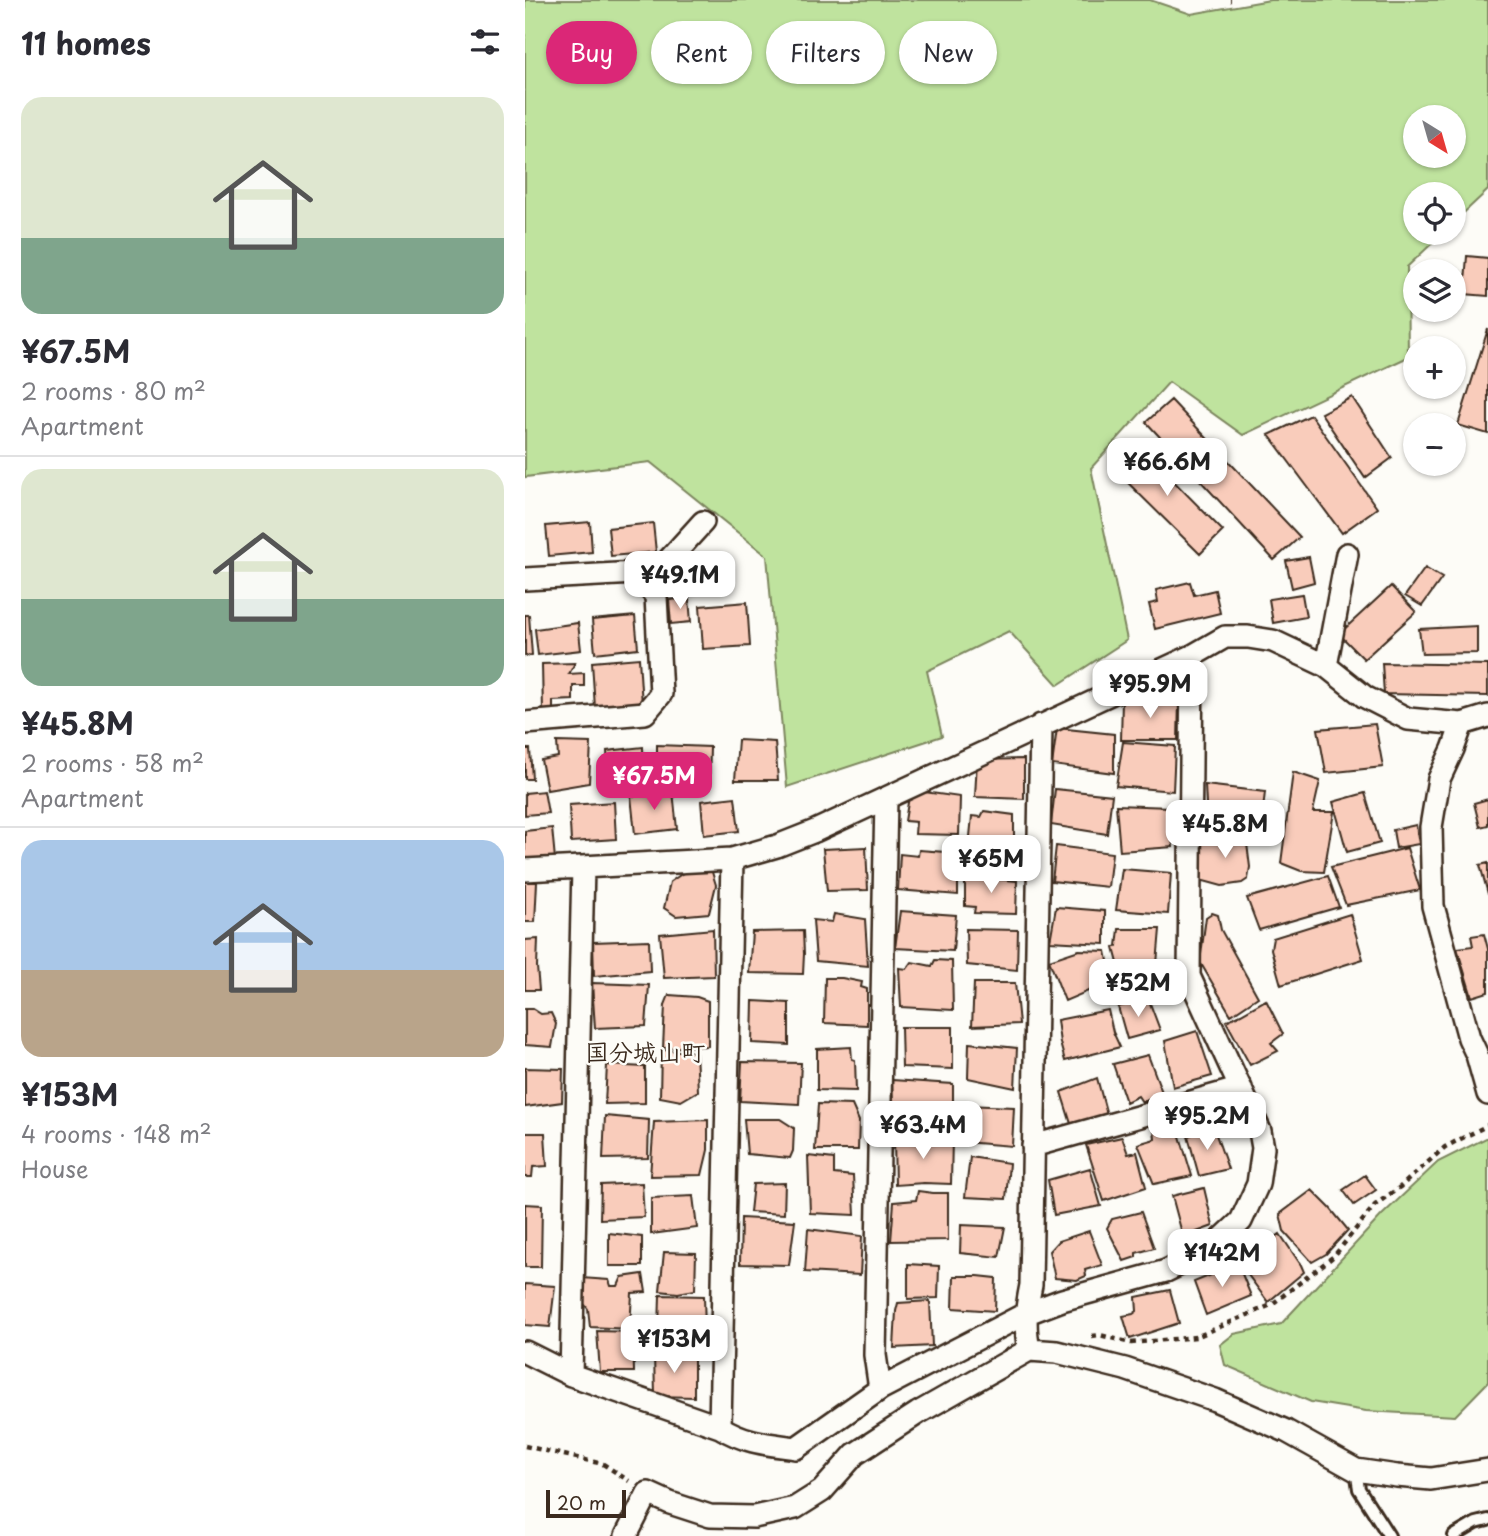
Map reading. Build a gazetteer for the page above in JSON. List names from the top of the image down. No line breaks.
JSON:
{"districts":["国分城山町"],"scale_bar":"20 m","north":"bottom right","page":{"heading":"11 homes","chip":["Buy","Rent","Filters","New"],"list":[{"name":"¥67.5M","note":"2 rooms · 80 m² · Apartment"},{"name":"¥45.8M","note":"2 rooms · 58 m² · Apartment"},{"name":"¥153M","note":"4 rooms · 148 m² · House"}],"map_buttons":["+","−"],"price":["¥66.6M","¥49.1M","¥95.9M","¥67.5M","¥45.8M","¥65M","¥52M","¥95.2M","¥63.4M","¥142M","¥153M"],"scale":"20 m"}}
